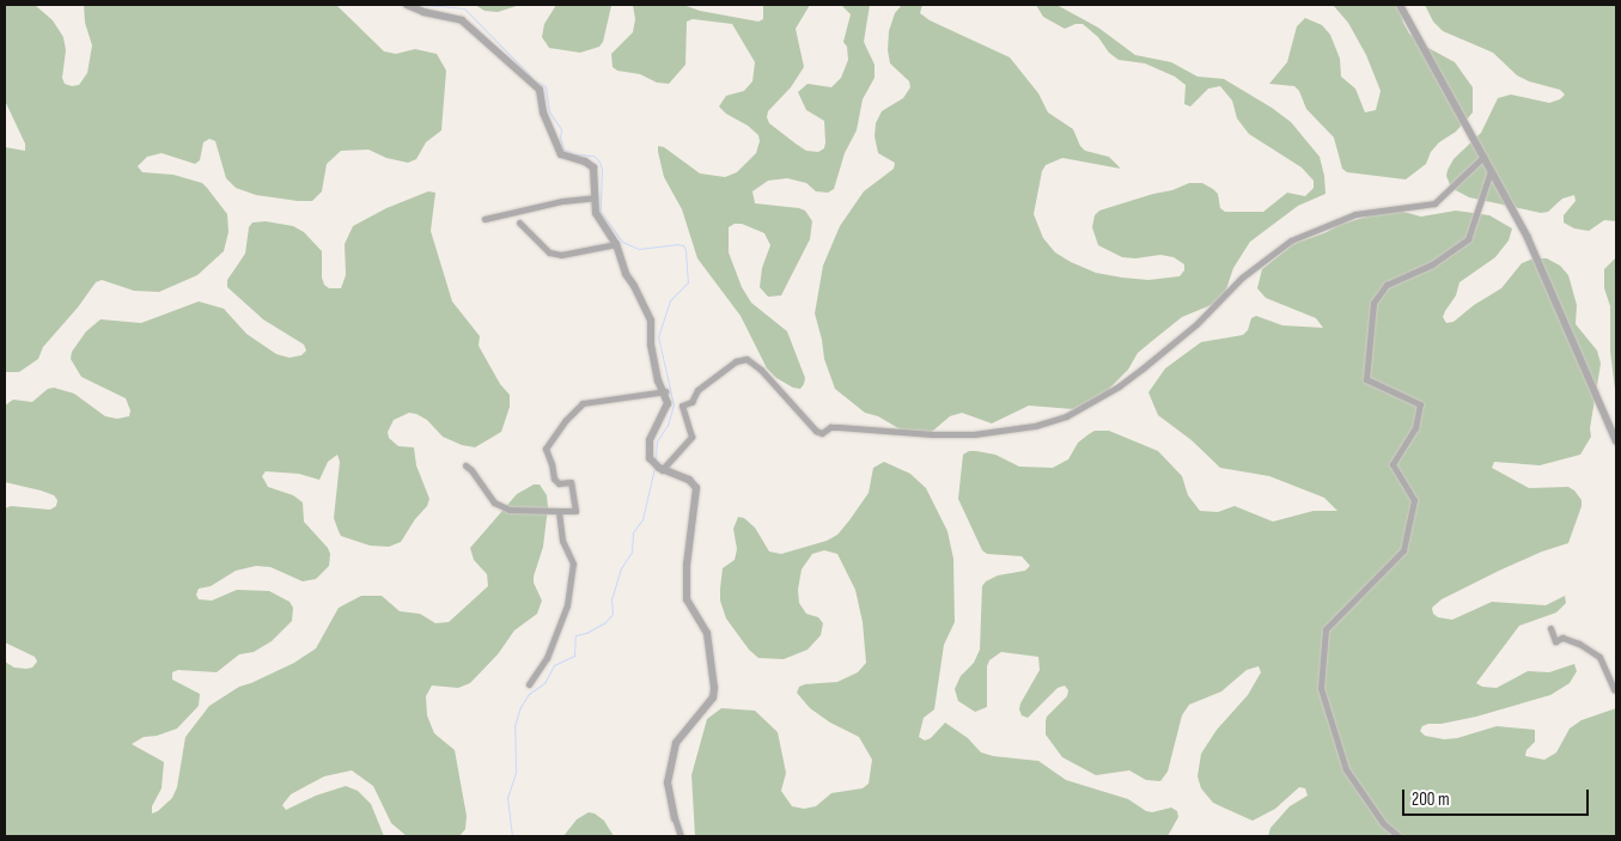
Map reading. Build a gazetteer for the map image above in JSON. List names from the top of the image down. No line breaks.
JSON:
{"scale_bar":"200 m"}
